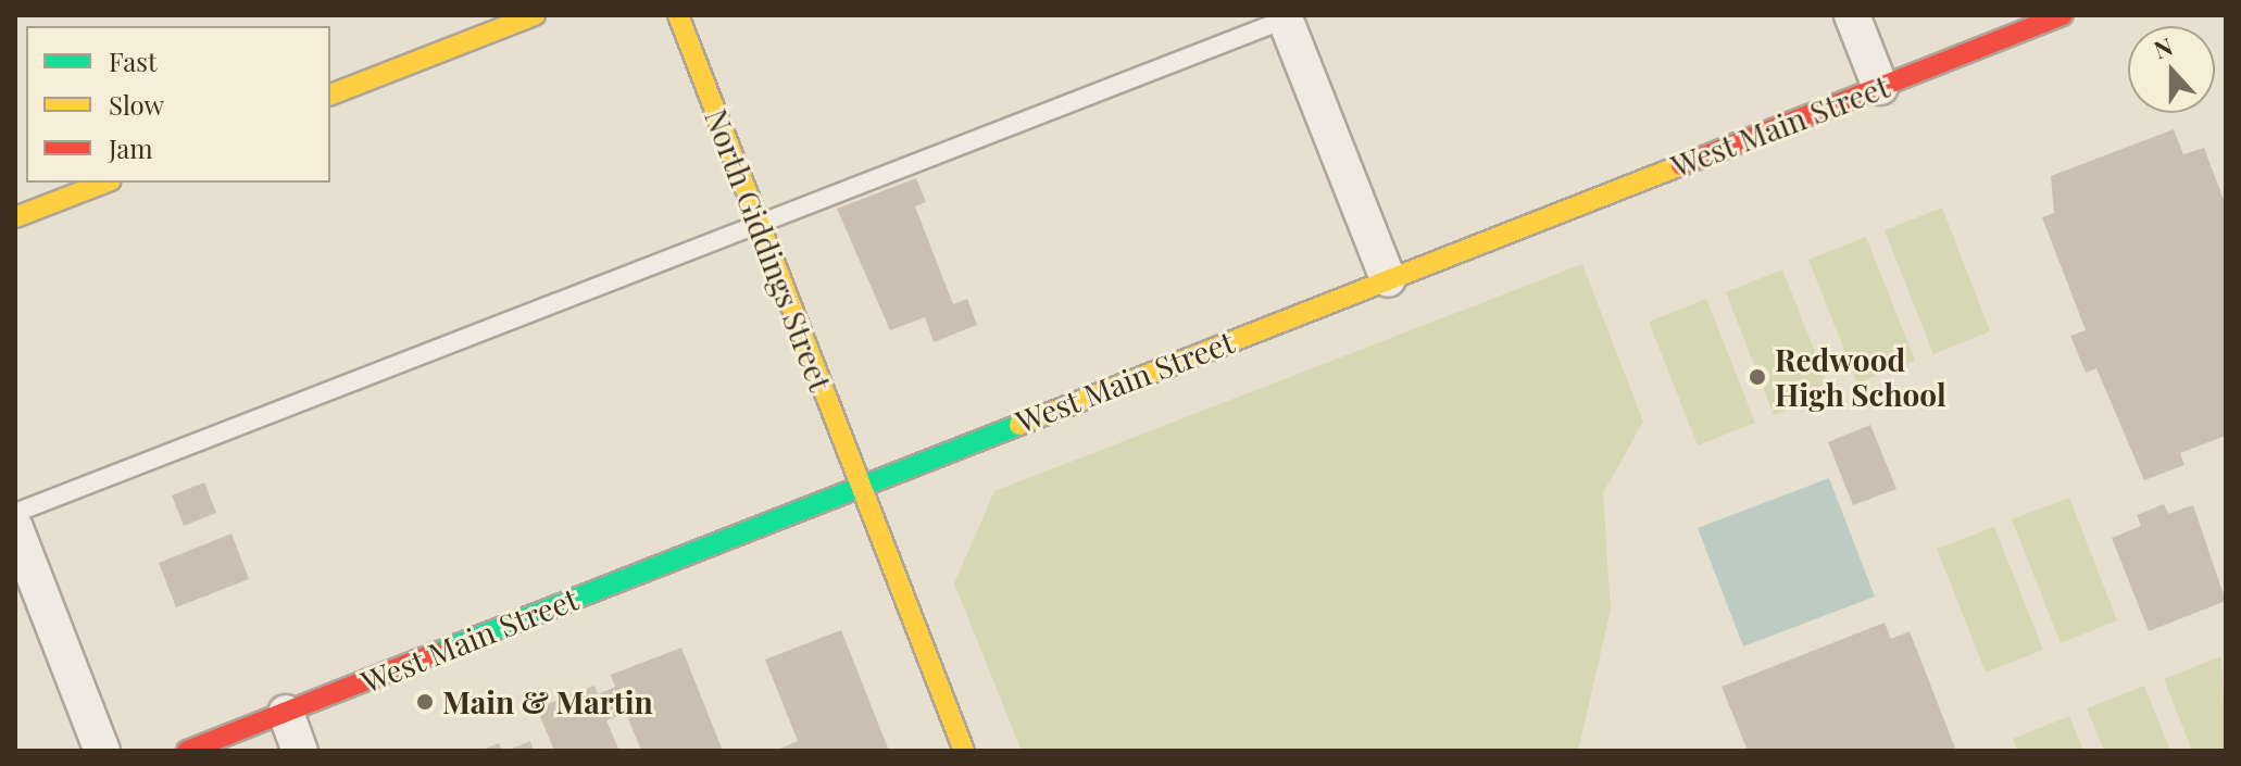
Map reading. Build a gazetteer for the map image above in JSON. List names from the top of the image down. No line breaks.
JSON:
{"streets":{"street":["West Main Street","North Giddings Street"]},"crossings":[["West Main Street","North Giddings Street"]],"places":["Redwood High School","Main & Martin"],"legend":["Fast","Slow","Jam"],"north":"top"}
